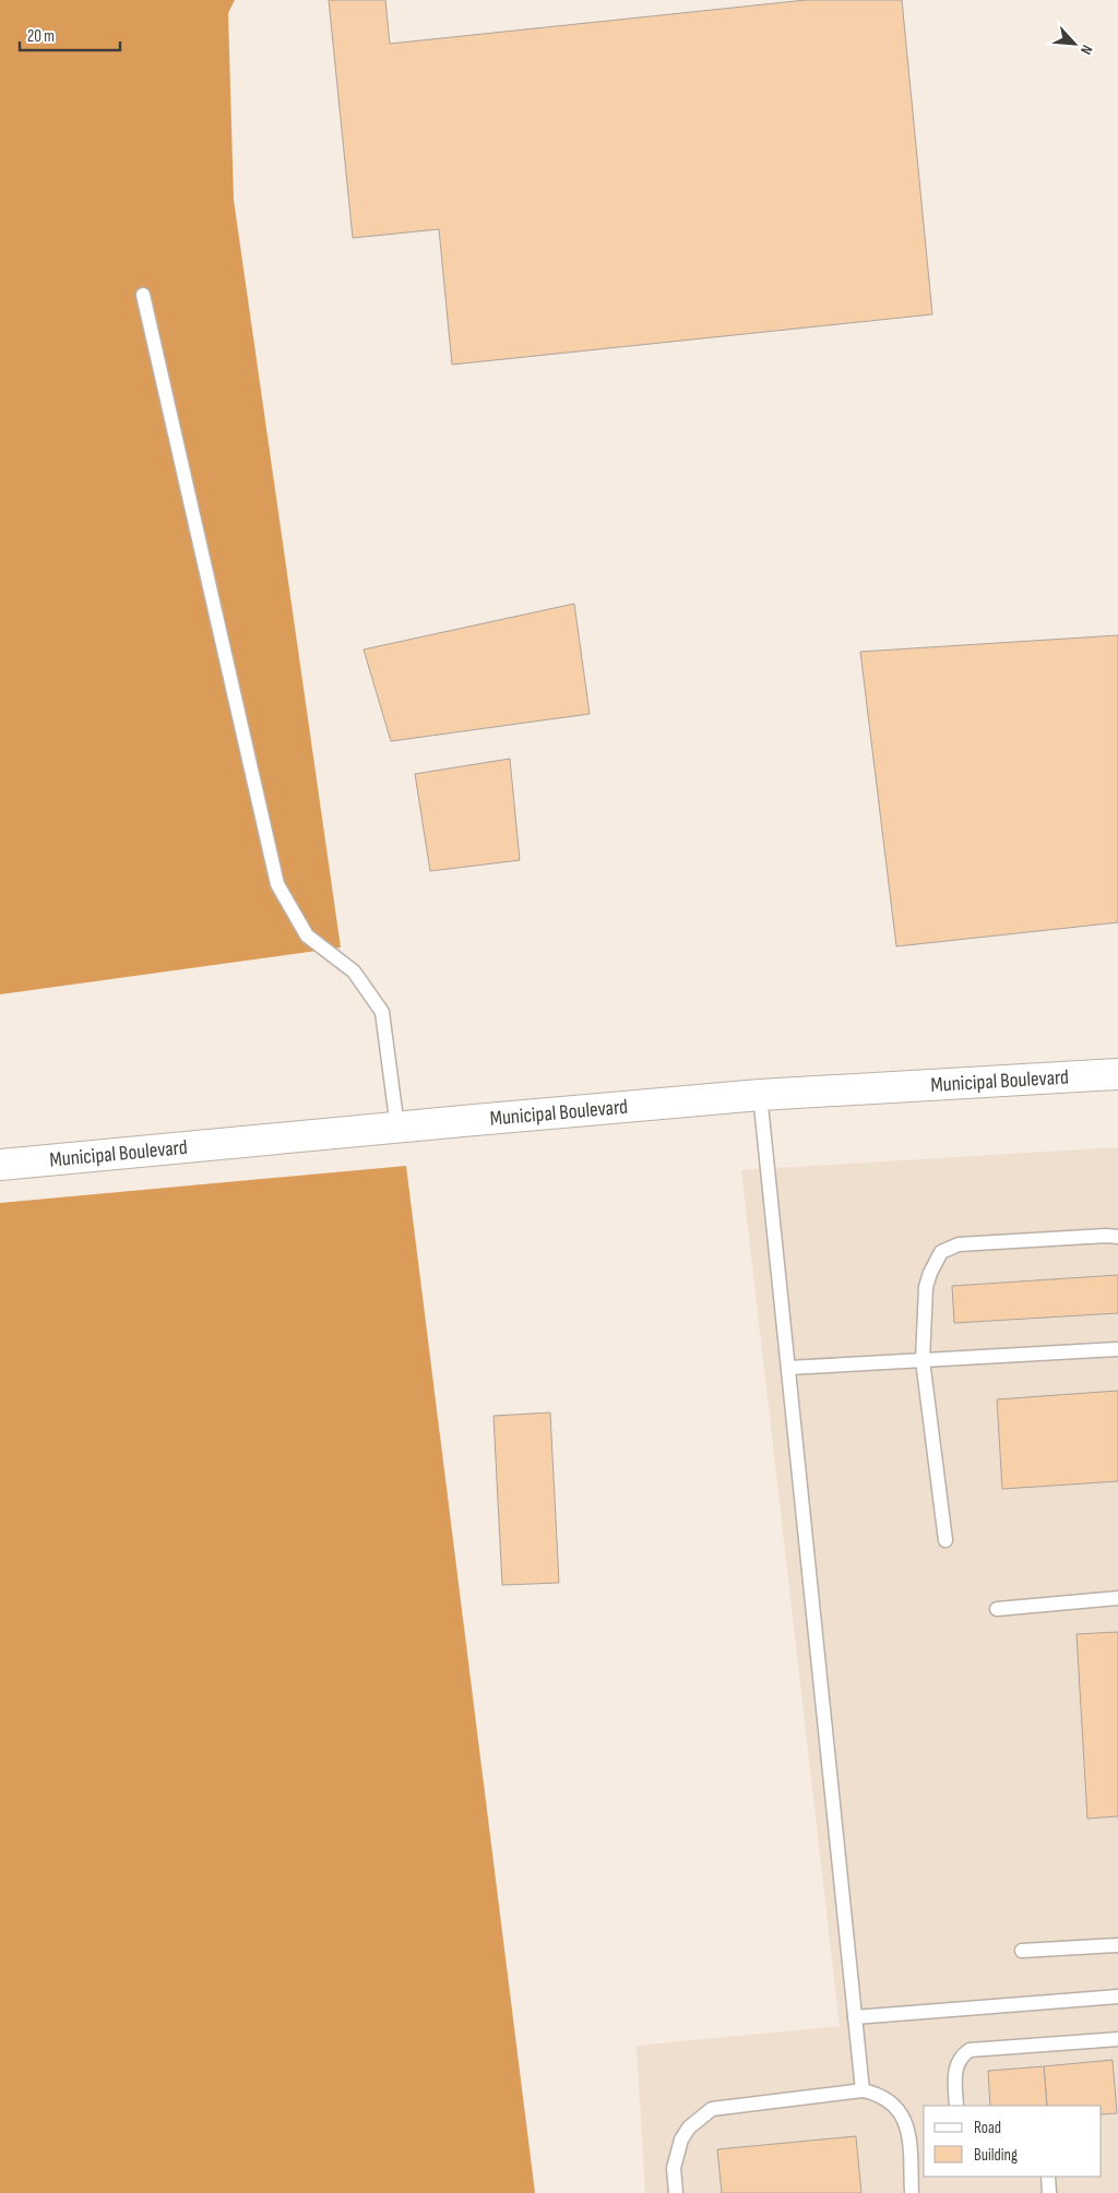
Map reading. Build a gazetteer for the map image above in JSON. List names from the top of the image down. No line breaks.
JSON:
{"streets":{"main road":["Municipal Boulevard"]},"legend":["Road","Building"],"scale_bar":"20 m","north":"bottom right"}
